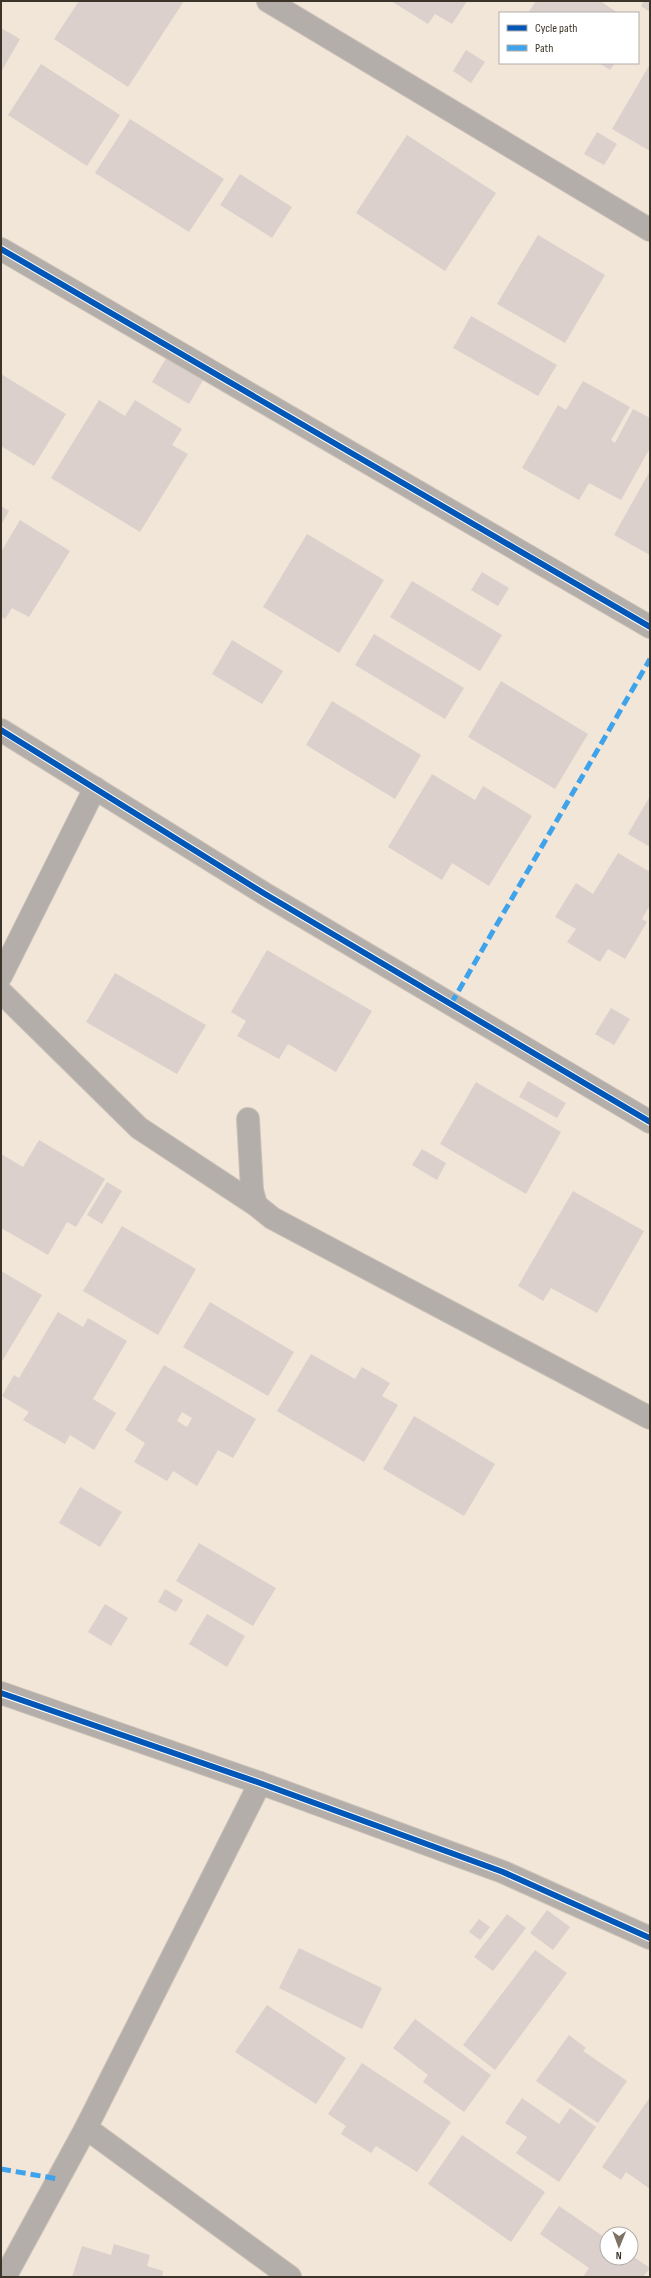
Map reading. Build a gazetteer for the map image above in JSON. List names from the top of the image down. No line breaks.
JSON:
{"legend":["Cycle path","Path"],"north":"bottom"}
